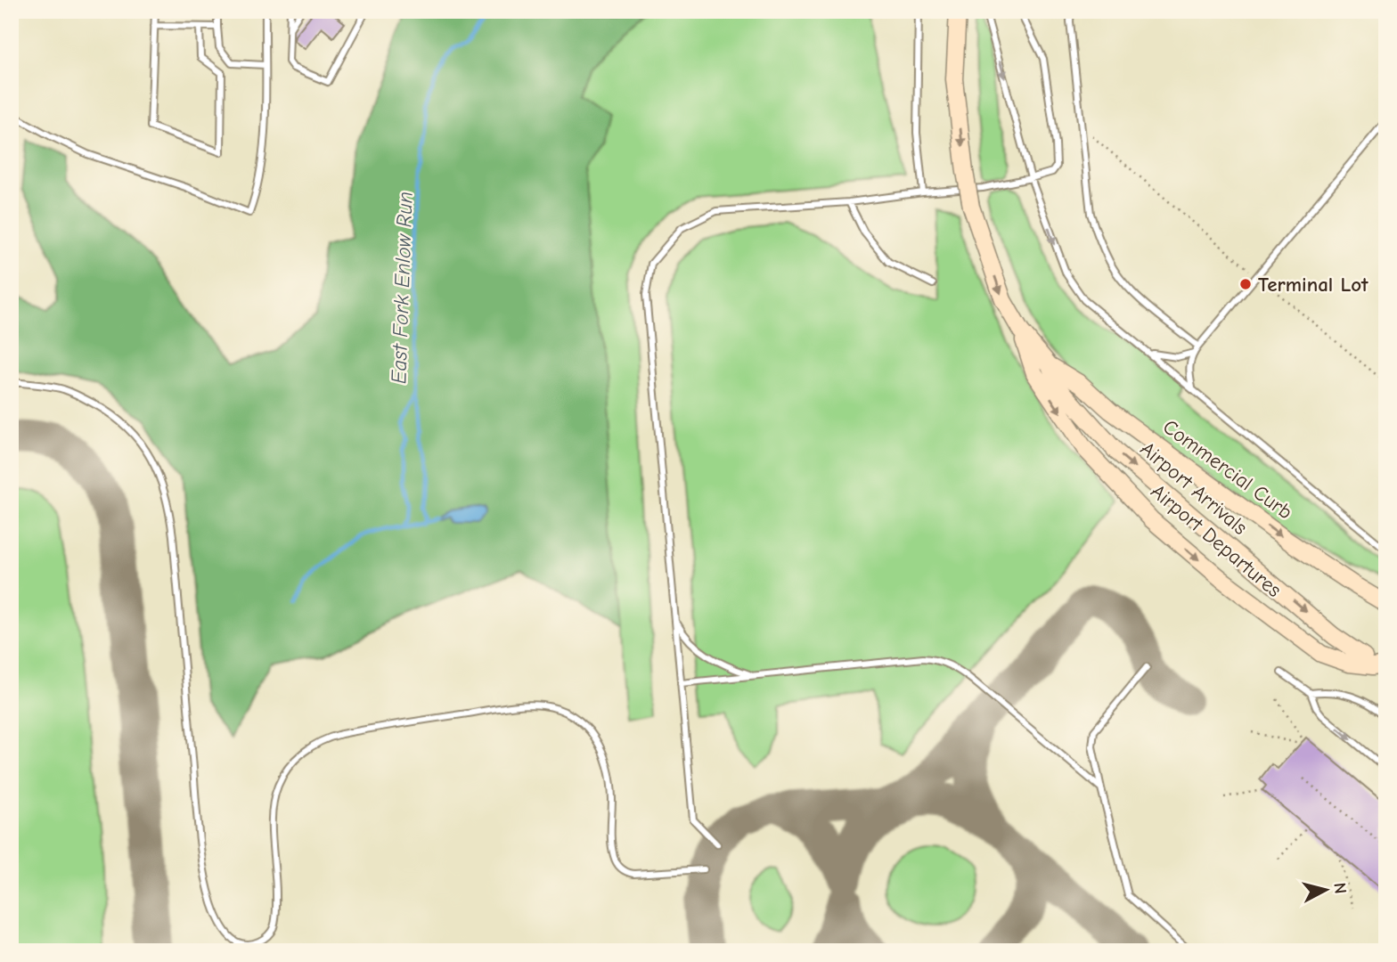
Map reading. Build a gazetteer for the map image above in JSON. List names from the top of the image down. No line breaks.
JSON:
{"streets":{"street":["Commercial Curb","Airport Arrivals","Airport Departures"]},"crossings":[["Commercial Curb","Airport Arrivals"],["Airport Arrivals","Airport Departures"]],"one_way":["Commercial Curb","Airport Arrivals","Airport Departures"],"water":["East Fork Enlow Run"],"places":["Terminal Lot"],"north":"right"}
